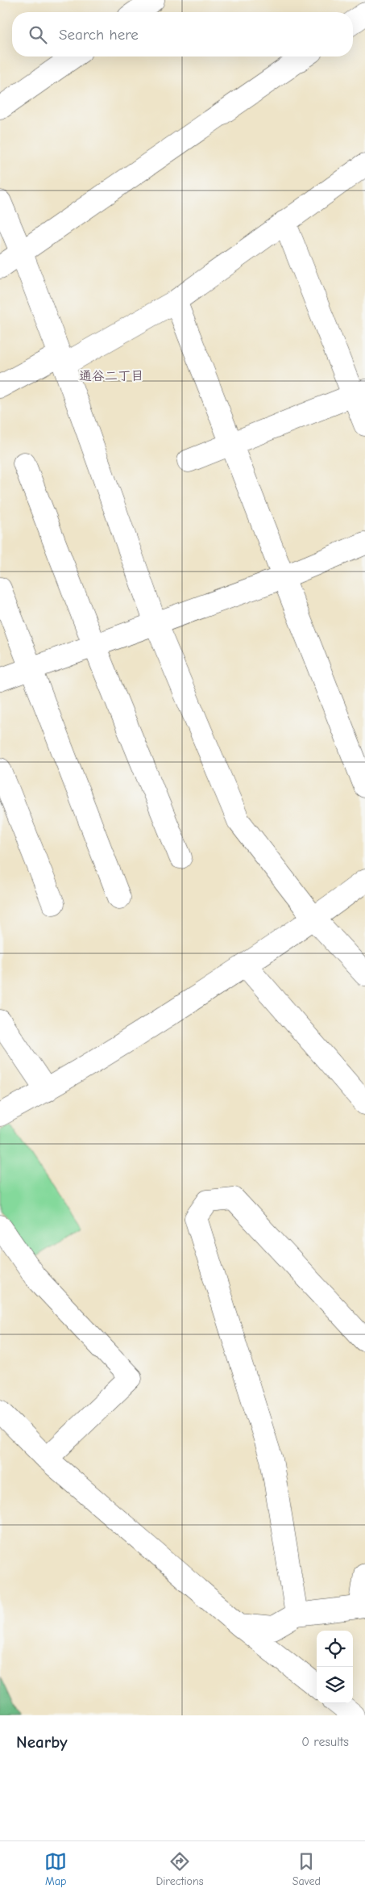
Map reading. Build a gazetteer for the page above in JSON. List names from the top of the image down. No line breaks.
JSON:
{"districts":["通谷二丁目"],"page":{"search":"Search here","heading":["Nearby","0 results"],"nav":["Map","Directions","Saved"]}}
